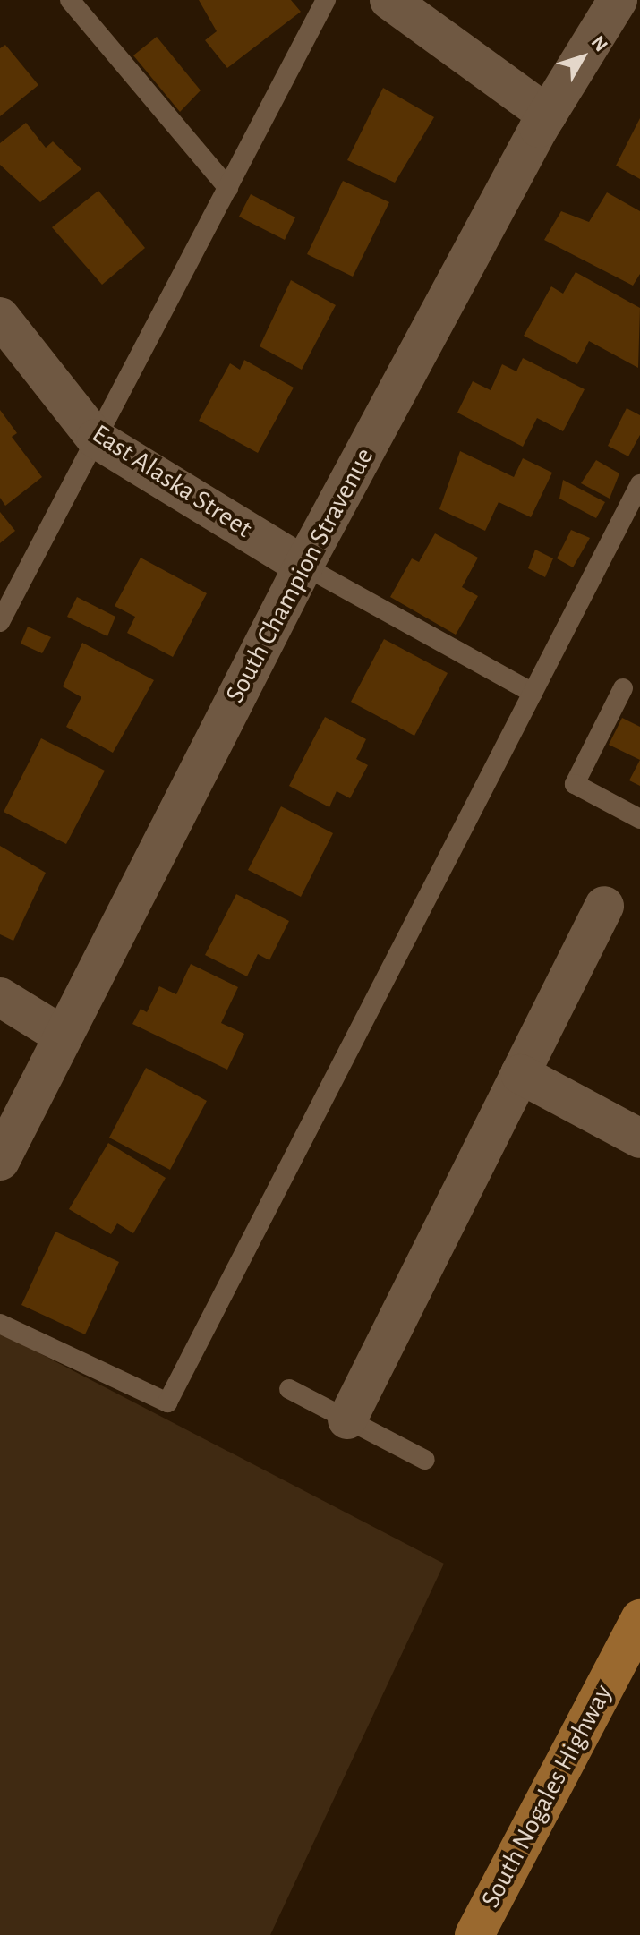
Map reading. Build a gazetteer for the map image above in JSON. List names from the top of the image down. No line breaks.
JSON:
{"streets":{"main road":["South Nogales Highway"],"street":["East Alaska Street","South Champion Stravenue"]},"crossings":[["East Alaska Street","South Champion Stravenue"]],"north":"top right"}
